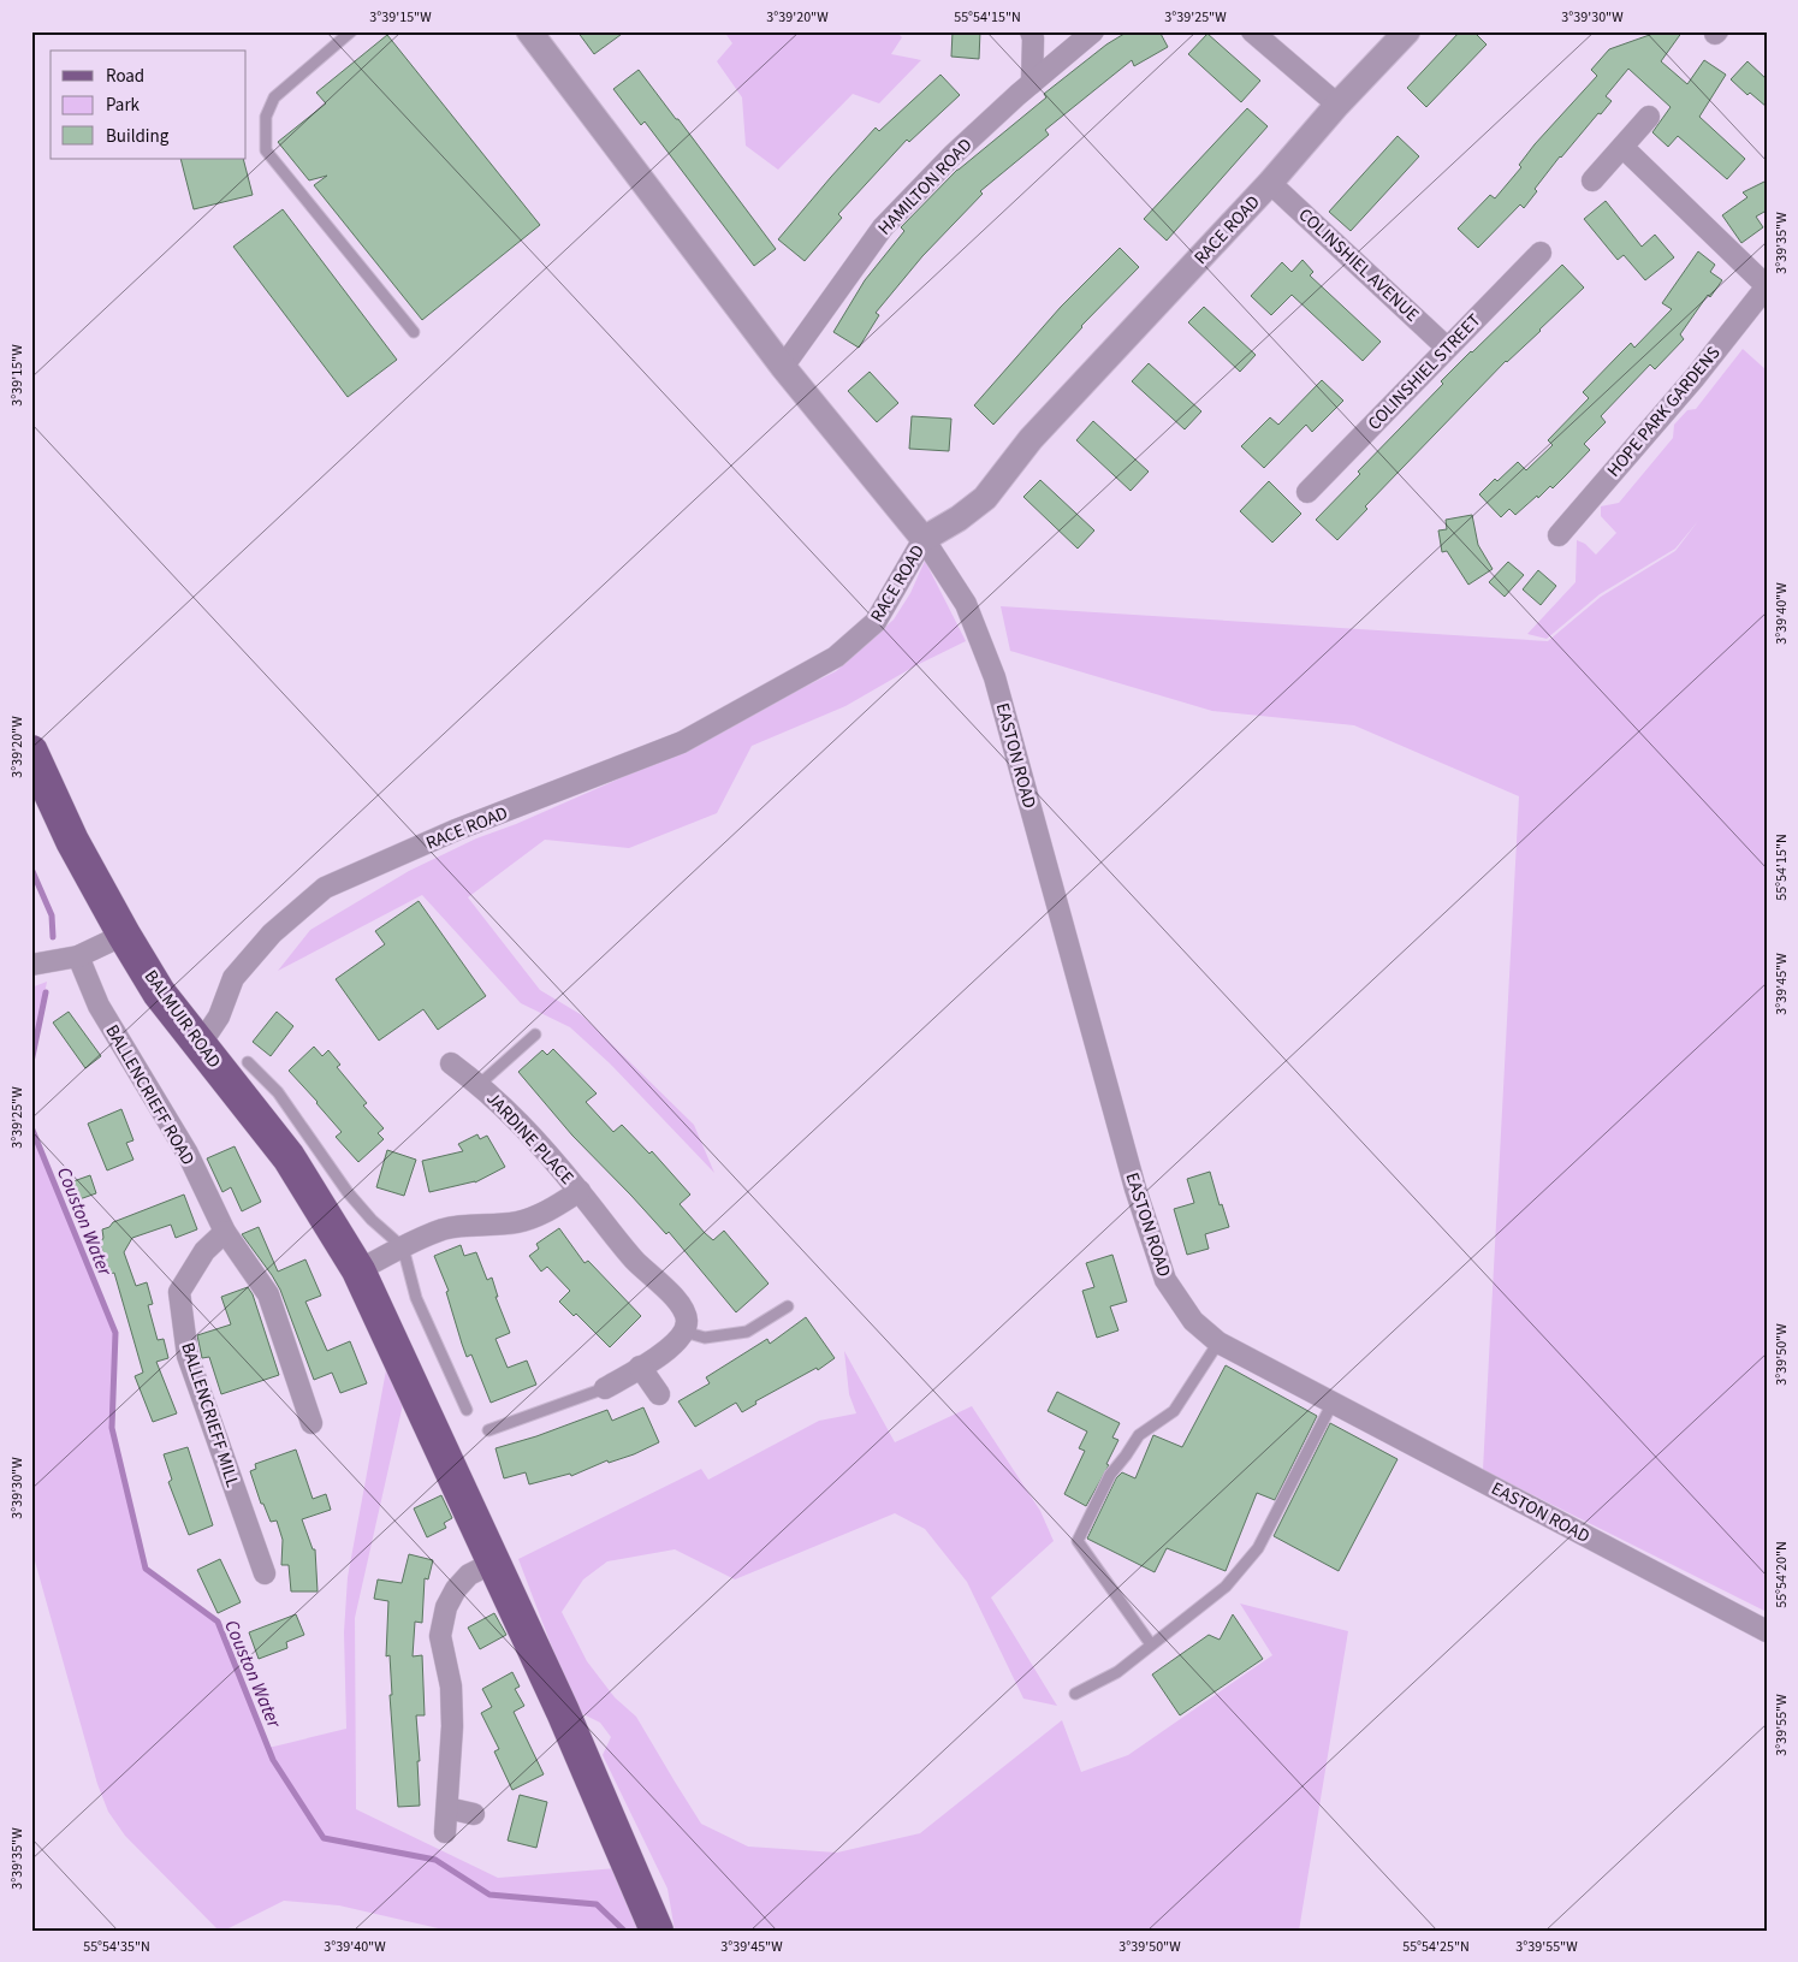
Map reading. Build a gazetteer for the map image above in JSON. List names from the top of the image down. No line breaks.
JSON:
{"streets":{"main road":["BALMUIR ROAD"],"street":["HAMILTON ROAD","RACE ROAD","COLINSHIEL AVENUE","COLINSHIEL STREET","HOPE PARK GARDENS","EASTON ROAD","BALLENCRIEFF ROAD","JARDINE PLACE","BALLENCRIEFF MILL"]},"crossings":[["RACE ROAD","COLINSHIEL AVENUE"],["RACE ROAD","EASTON ROAD"],["RACE ROAD","BALMUIR ROAD"],["COLINSHIEL AVENUE","COLINSHIEL STREET"],["BALMUIR ROAD","JARDINE PLACE"],["BALLENCRIEFF ROAD","BALLENCRIEFF MILL"]],"water":["Couston Water"],"legend":["Road","Park","Building"],"coordinates":["3°39'15\"W","3°39'20\"W","55°54'15\"N","3°39'25\"W","3°39'30\"W","3°39'35\"W","3°39'40\"W","3°39'45\"W","3°39'50\"W","55°54'20\"N","3°39'55\"W","55°54'35\"N","55°54'25\"N"]}
